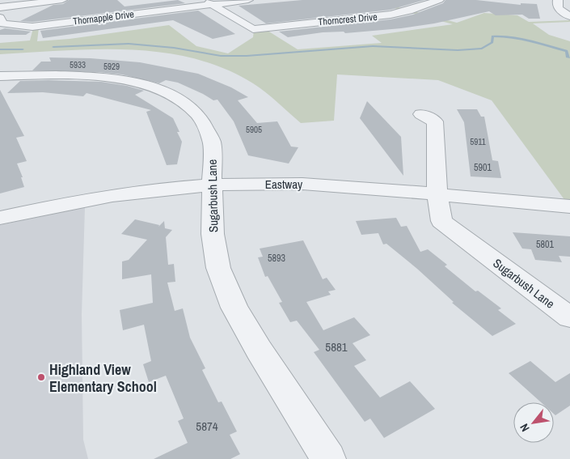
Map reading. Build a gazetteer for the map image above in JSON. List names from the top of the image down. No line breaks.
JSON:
{"streets":{"street":["Thornapple Drive","Thorncrest Drive","Eastway","Sugarbush Lane"]},"crossings":[["Thornapple Drive","Thorncrest Drive"],["Eastway","Sugarbush Lane"]],"places":["Highland View Elementary School"],"house_numbers":["5933","5929","5905","5911","5901","5801","5893","5881","5874"],"north":"bottom left"}
